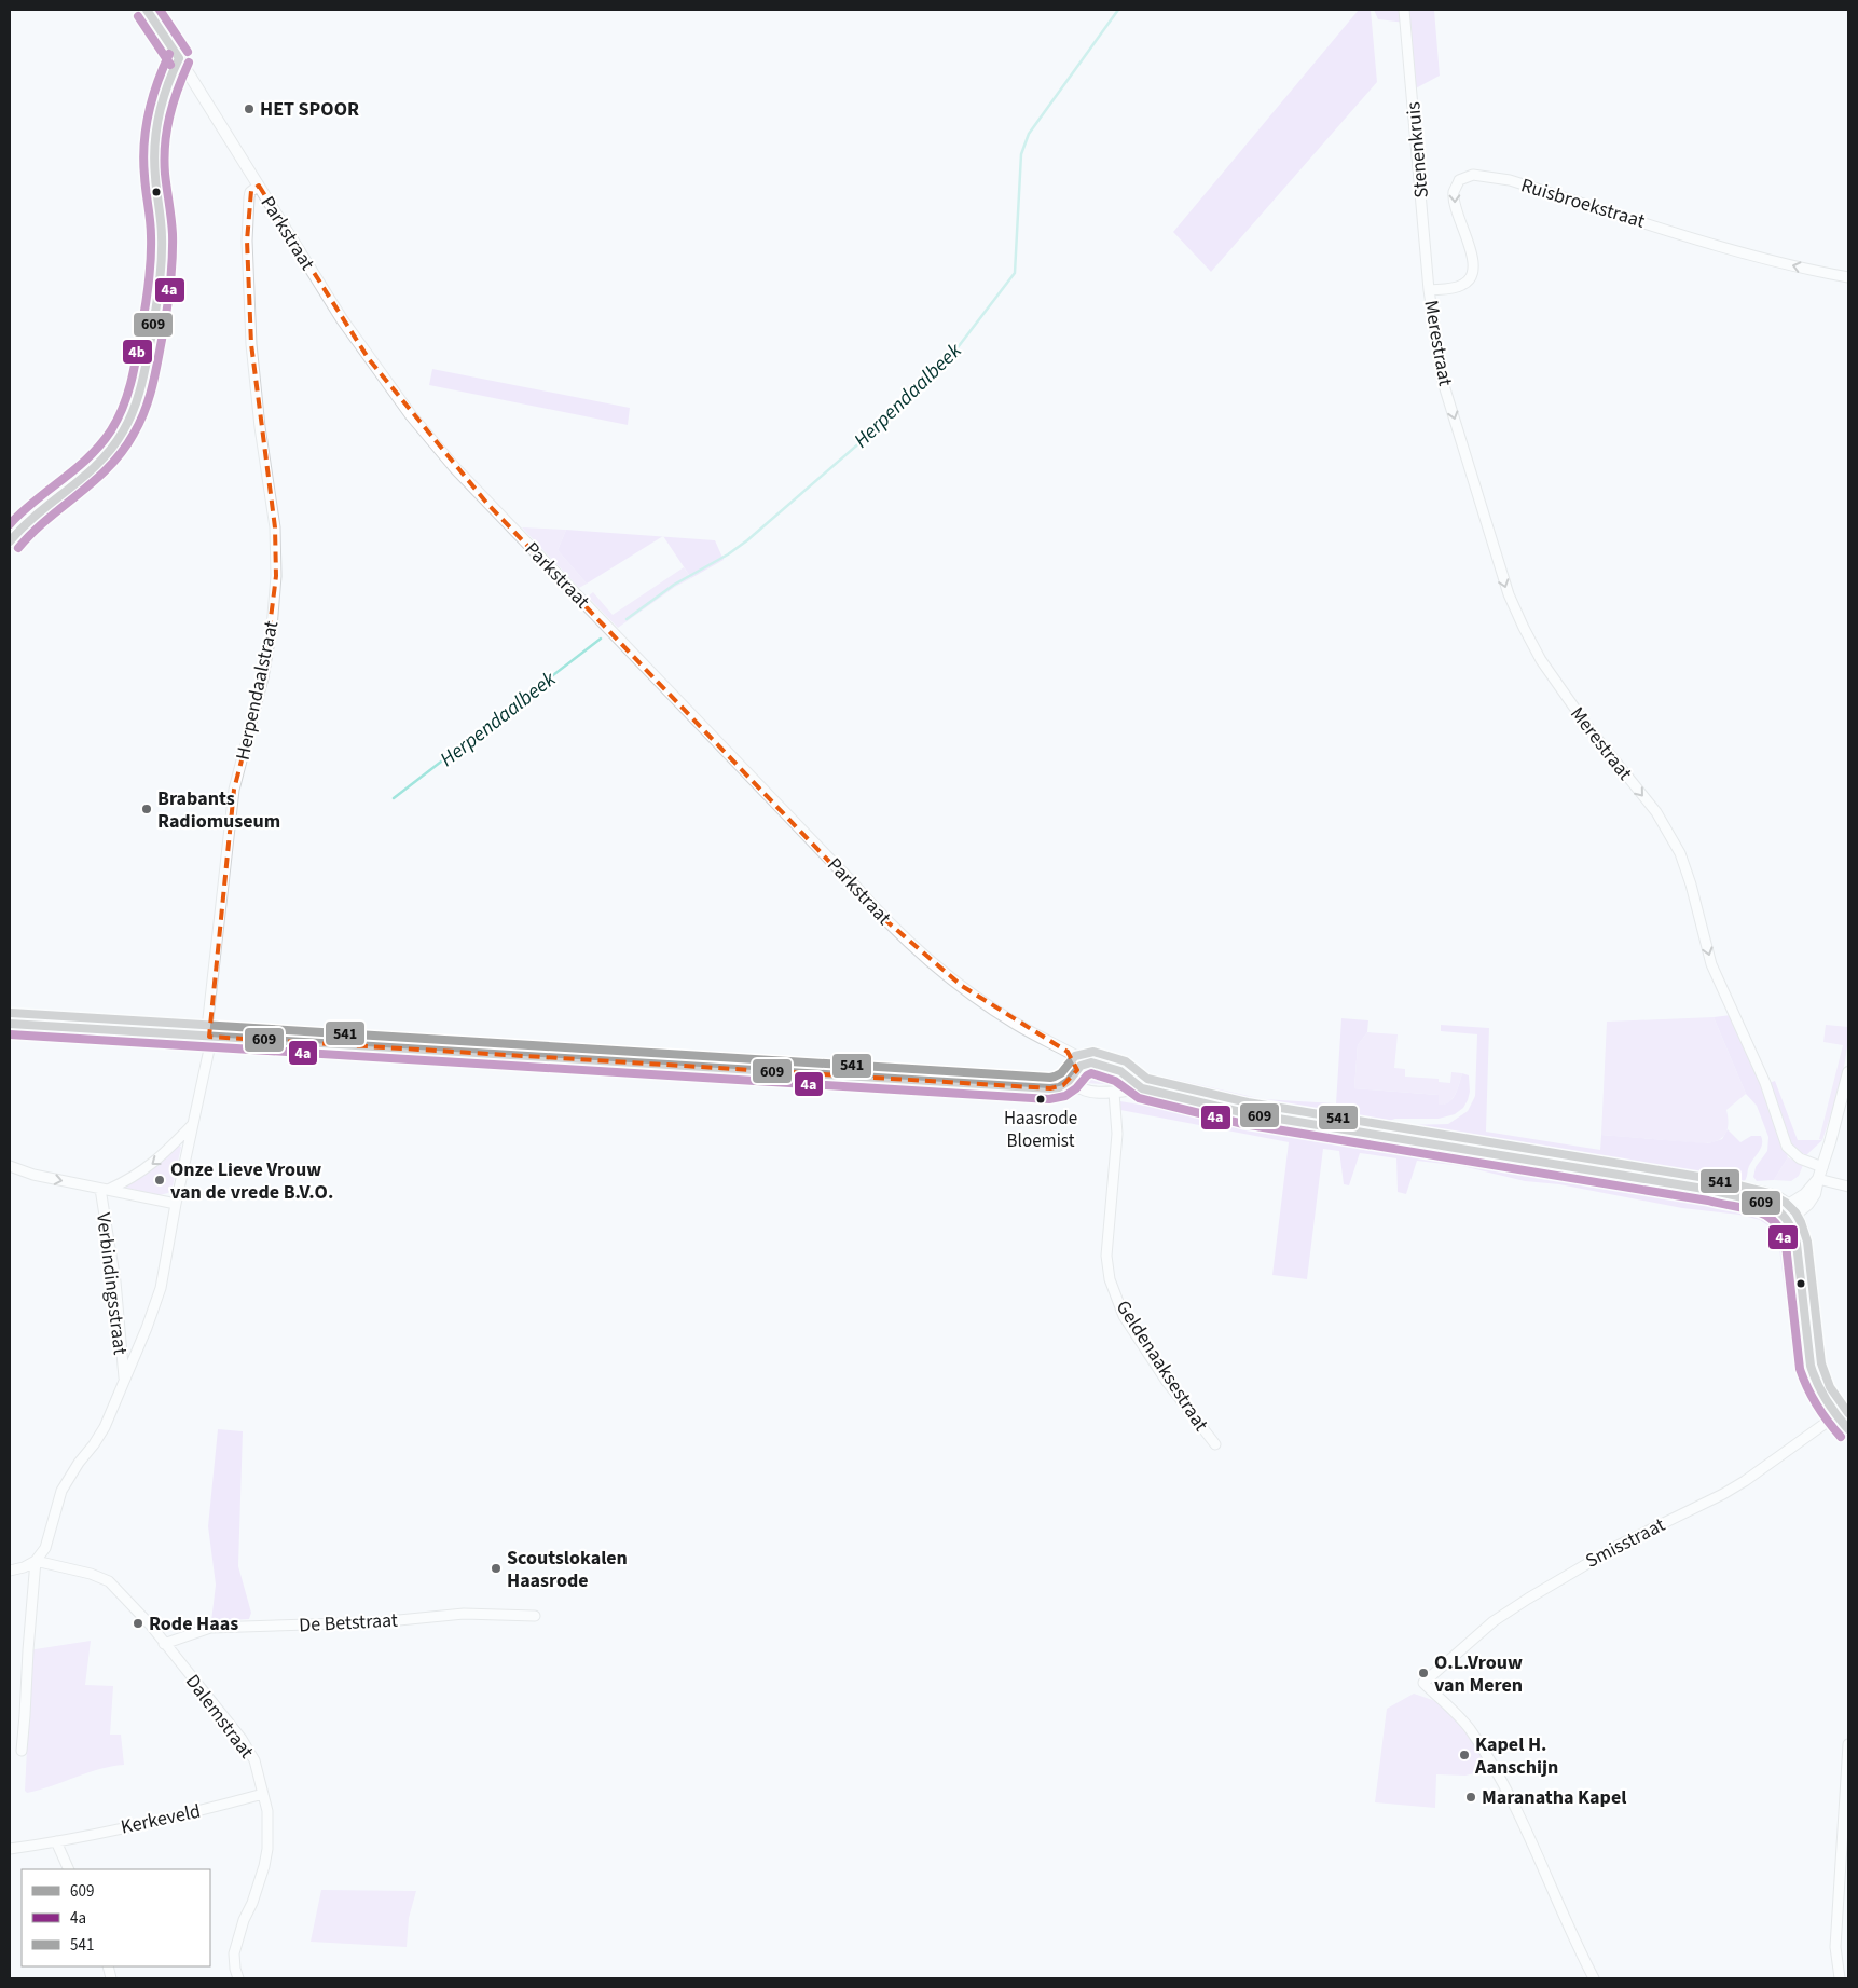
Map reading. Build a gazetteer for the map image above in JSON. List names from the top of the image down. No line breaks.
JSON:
{"streets":{"street":["Stenenkruis","Ruisbroekstraat","Parkstraat","Merestraat","Herpendaalstraat","Verbindingsstraat","Geldenaaksestraat","Smisstraat","De Betstraat","Dalemstraat","Kerkeveld"]},"crossings":[["Stenenkruis","Ruisbroekstraat"],["Stenenkruis","Merestraat"],["Ruisbroekstraat","Merestraat"],["Parkstraat","Herpendaalstraat"],["Herpendaalstraat","Verbindingsstraat"],["Herpendaalstraat","Dalemstraat"],["De Betstraat","Dalemstraat"],["Dalemstraat","Kerkeveld"]],"one_way":["Merestraat"],"water":["Herpendaalbeek"],"places":["HET SPOOR","Brabants Radiomuseum","Haasrode Bloemist","Onze Lieve Vrouw van de vrede B.V.O.","Scoutslokalen Haasrode","Rode Haas","O.L.Vrouw van Meren","Kapel H. Aanschijn","Maranatha Kapel"],"lines":["transit line 609","transit line 4b","transit line 4a","transit line 541"],"legend":["609","4a","541"]}
